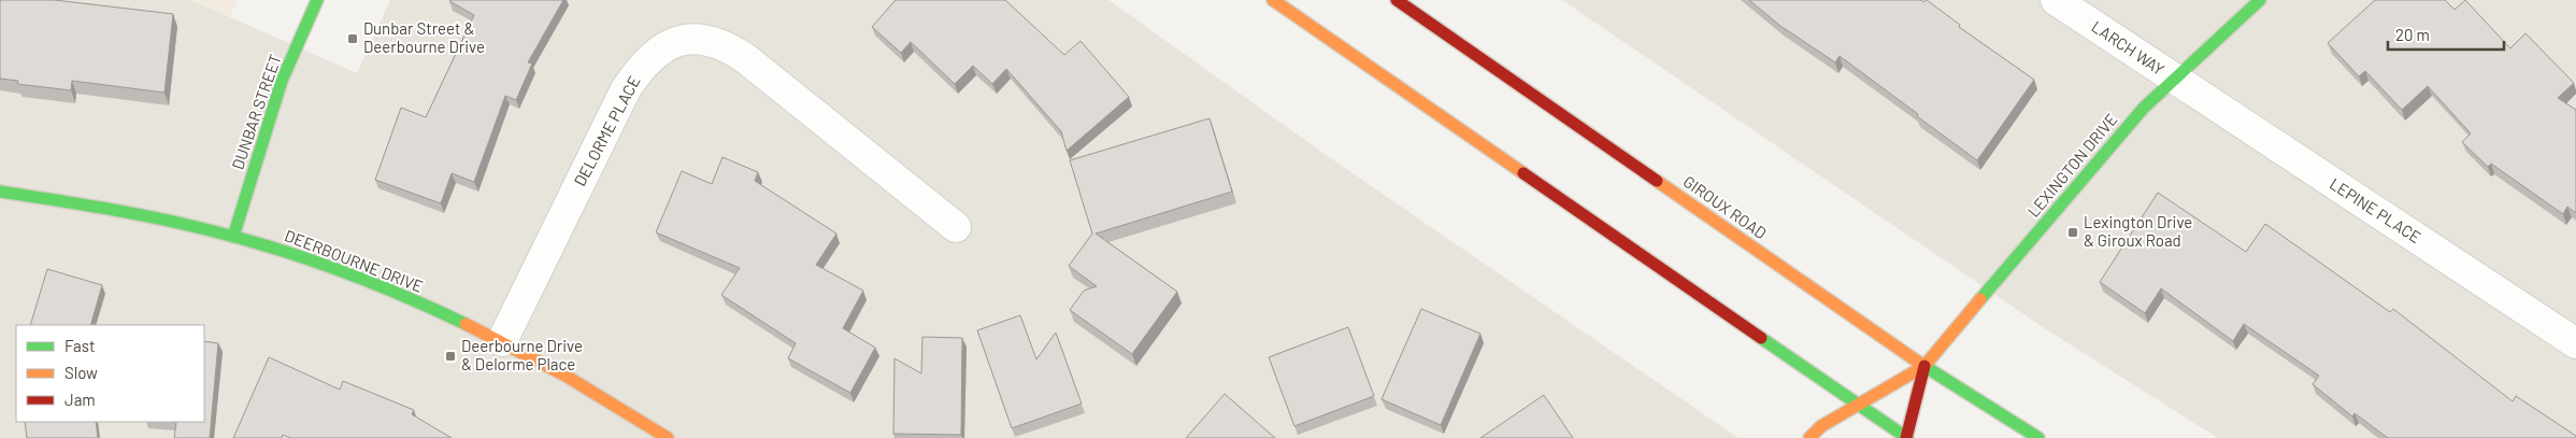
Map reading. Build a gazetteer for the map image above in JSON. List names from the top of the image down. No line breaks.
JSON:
{"streets":{"street":["LARCH WAY","DUNBAR STREET","DELORME PLACE","LEXINGTON DRIVE","GIROUX ROAD","LEPINE PLACE","DEERBOURNE DRIVE"]},"crossings":[["LARCH WAY","LEXINGTON DRIVE"],["LARCH WAY","LEPINE PLACE"],["DUNBAR STREET","DEERBOURNE DRIVE"],["DELORME PLACE","DEERBOURNE DRIVE"],["LEXINGTON DRIVE","GIROUX ROAD"],["LEXINGTON DRIVE","LEPINE PLACE"]],"places":{"transit":["Dunbar Street & Deerbourne Drive","Lexington Drive & Giroux Road","Deerbourne Drive & Delorme Place"]},"legend":["Fast","Slow","Jam"],"scale_bar":"20 m"}
